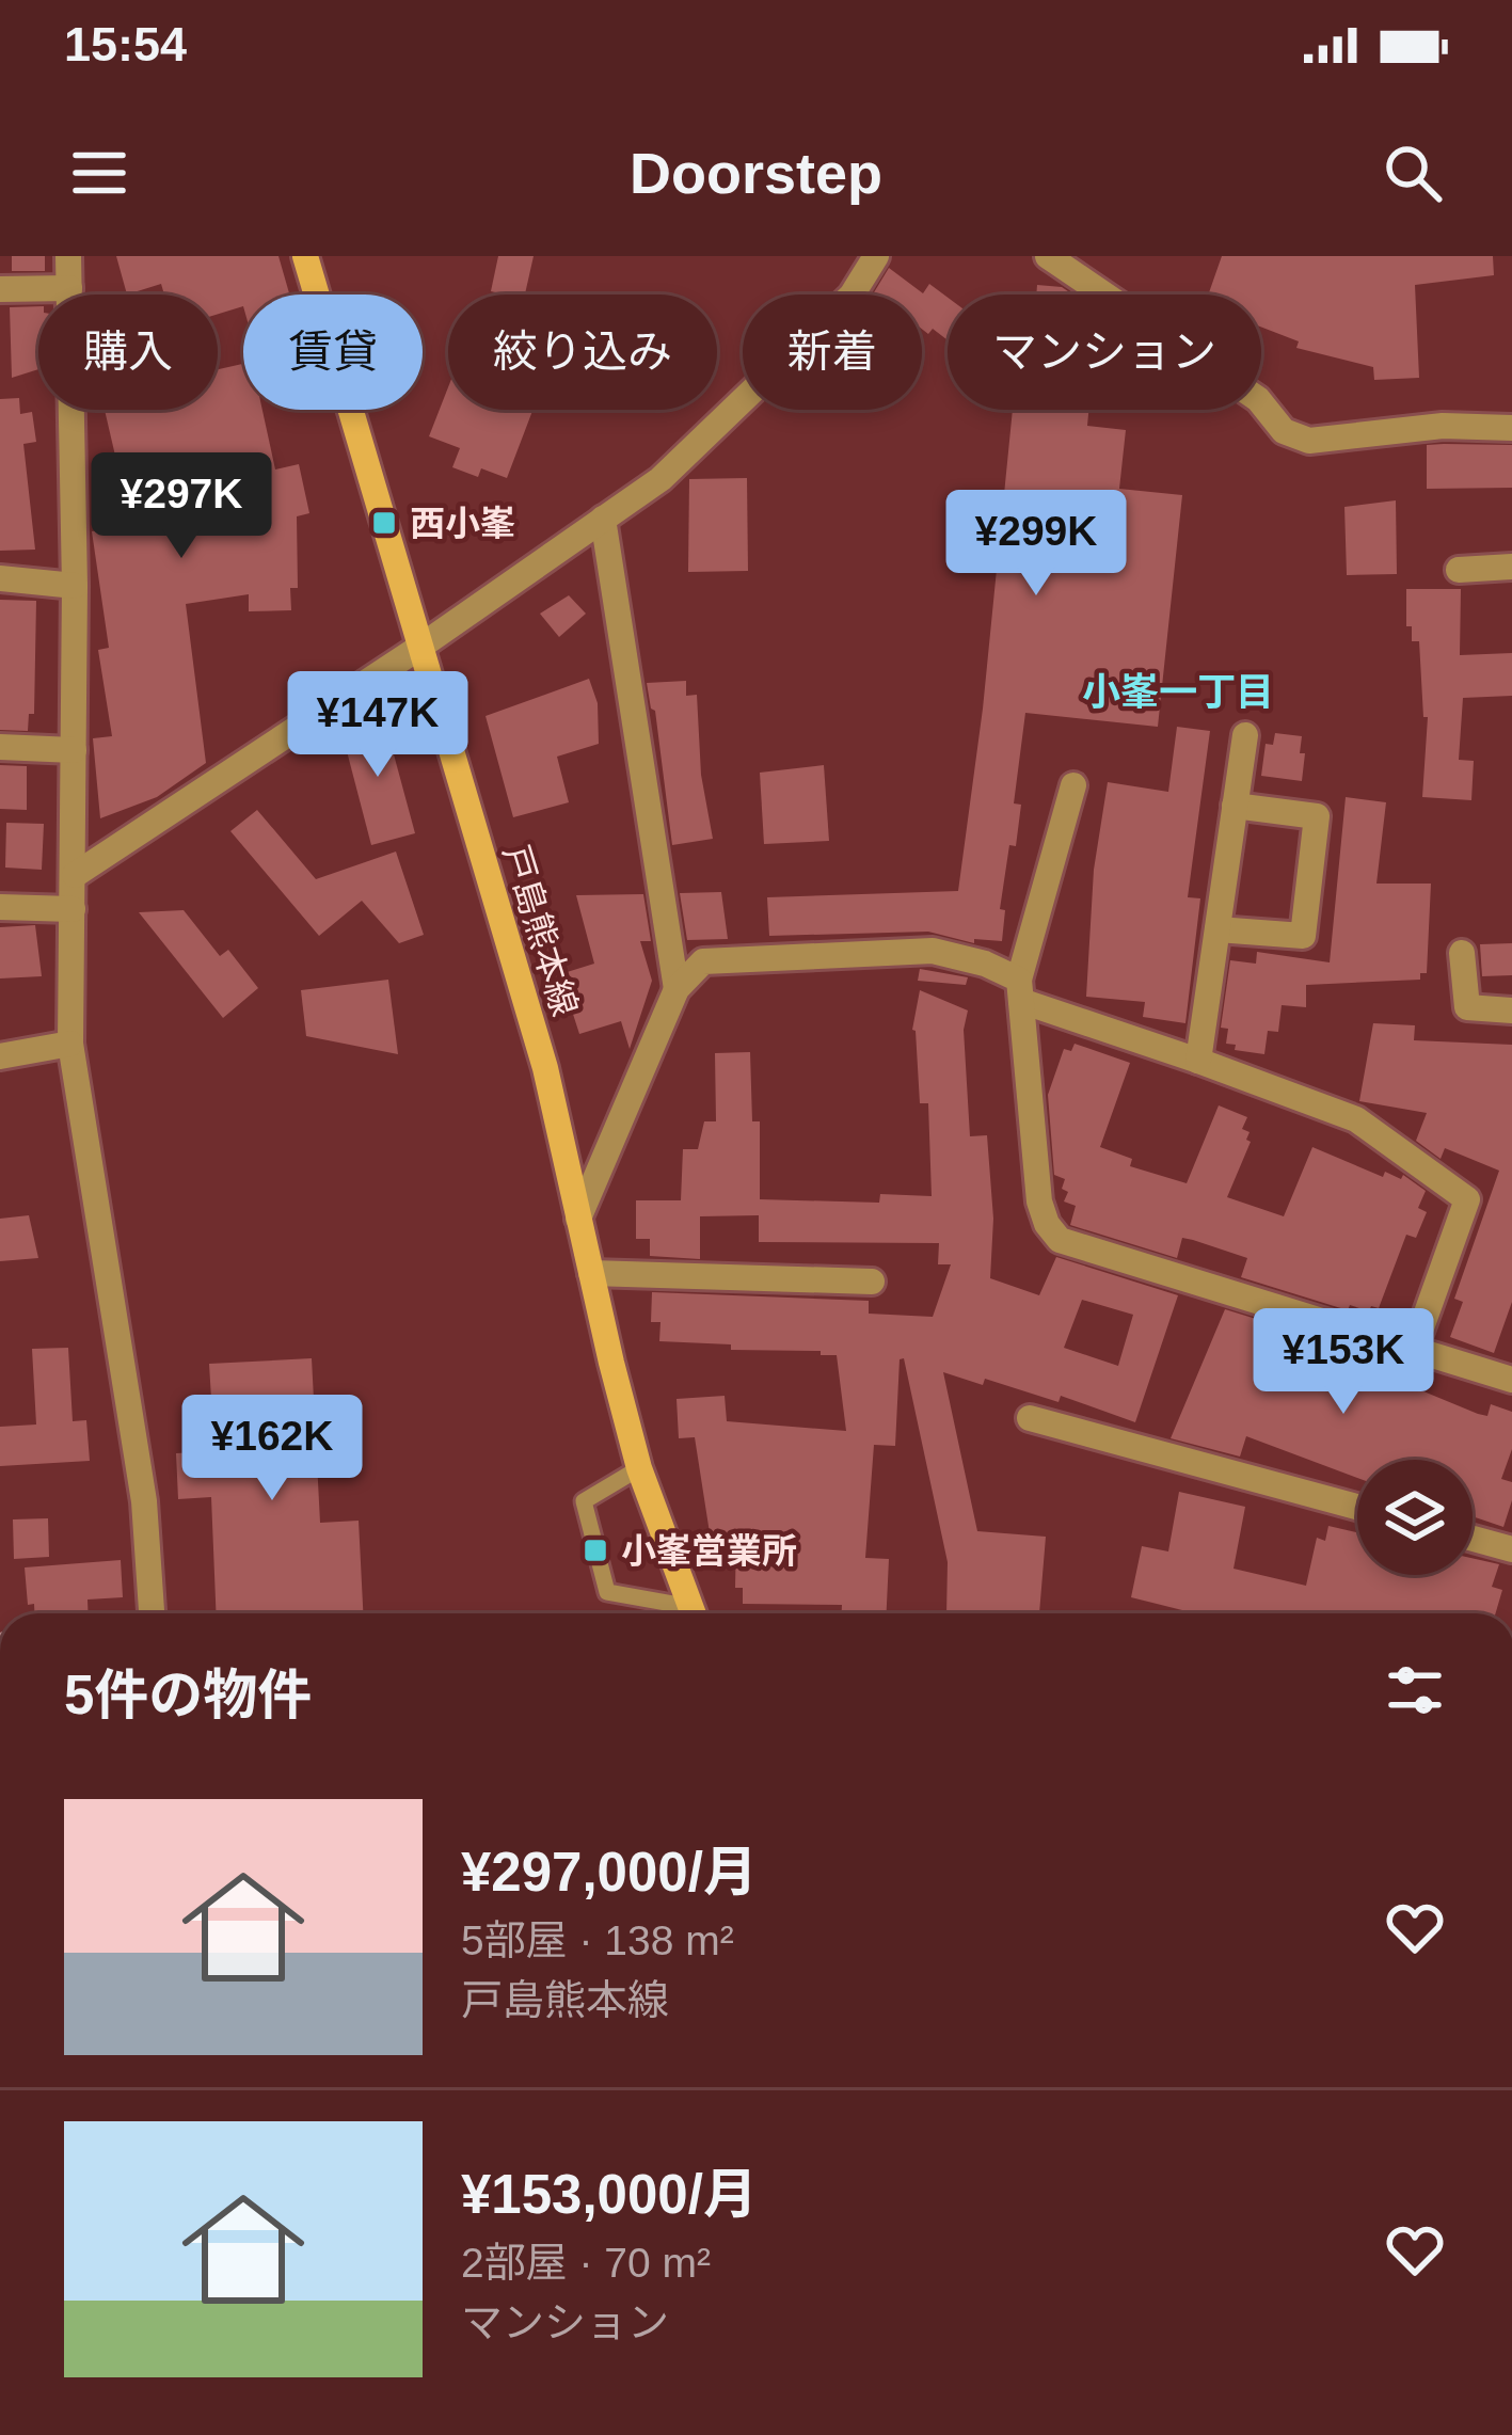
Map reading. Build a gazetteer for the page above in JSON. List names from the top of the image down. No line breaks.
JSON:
{"streets":{"main road":["戸島熊本線"]},"districts":["小峯一丁目"],"places":{"transit":["西小峯","小峯営業所"]},"page":{"status":"15:54","header":"Doorstep","chip":["購入","賃貸","絞り込み","新着","マンション"],"price":["¥297K","¥299K","¥147K","¥153K","¥162K"],"heading":"5件の物件","list":[{"name":"¥297,000/月","note":"5部屋 · 138 m² · 戸島熊本線"},{"name":"¥153,000/月","note":"2部屋 · 70 m² · マンション"}]}}
